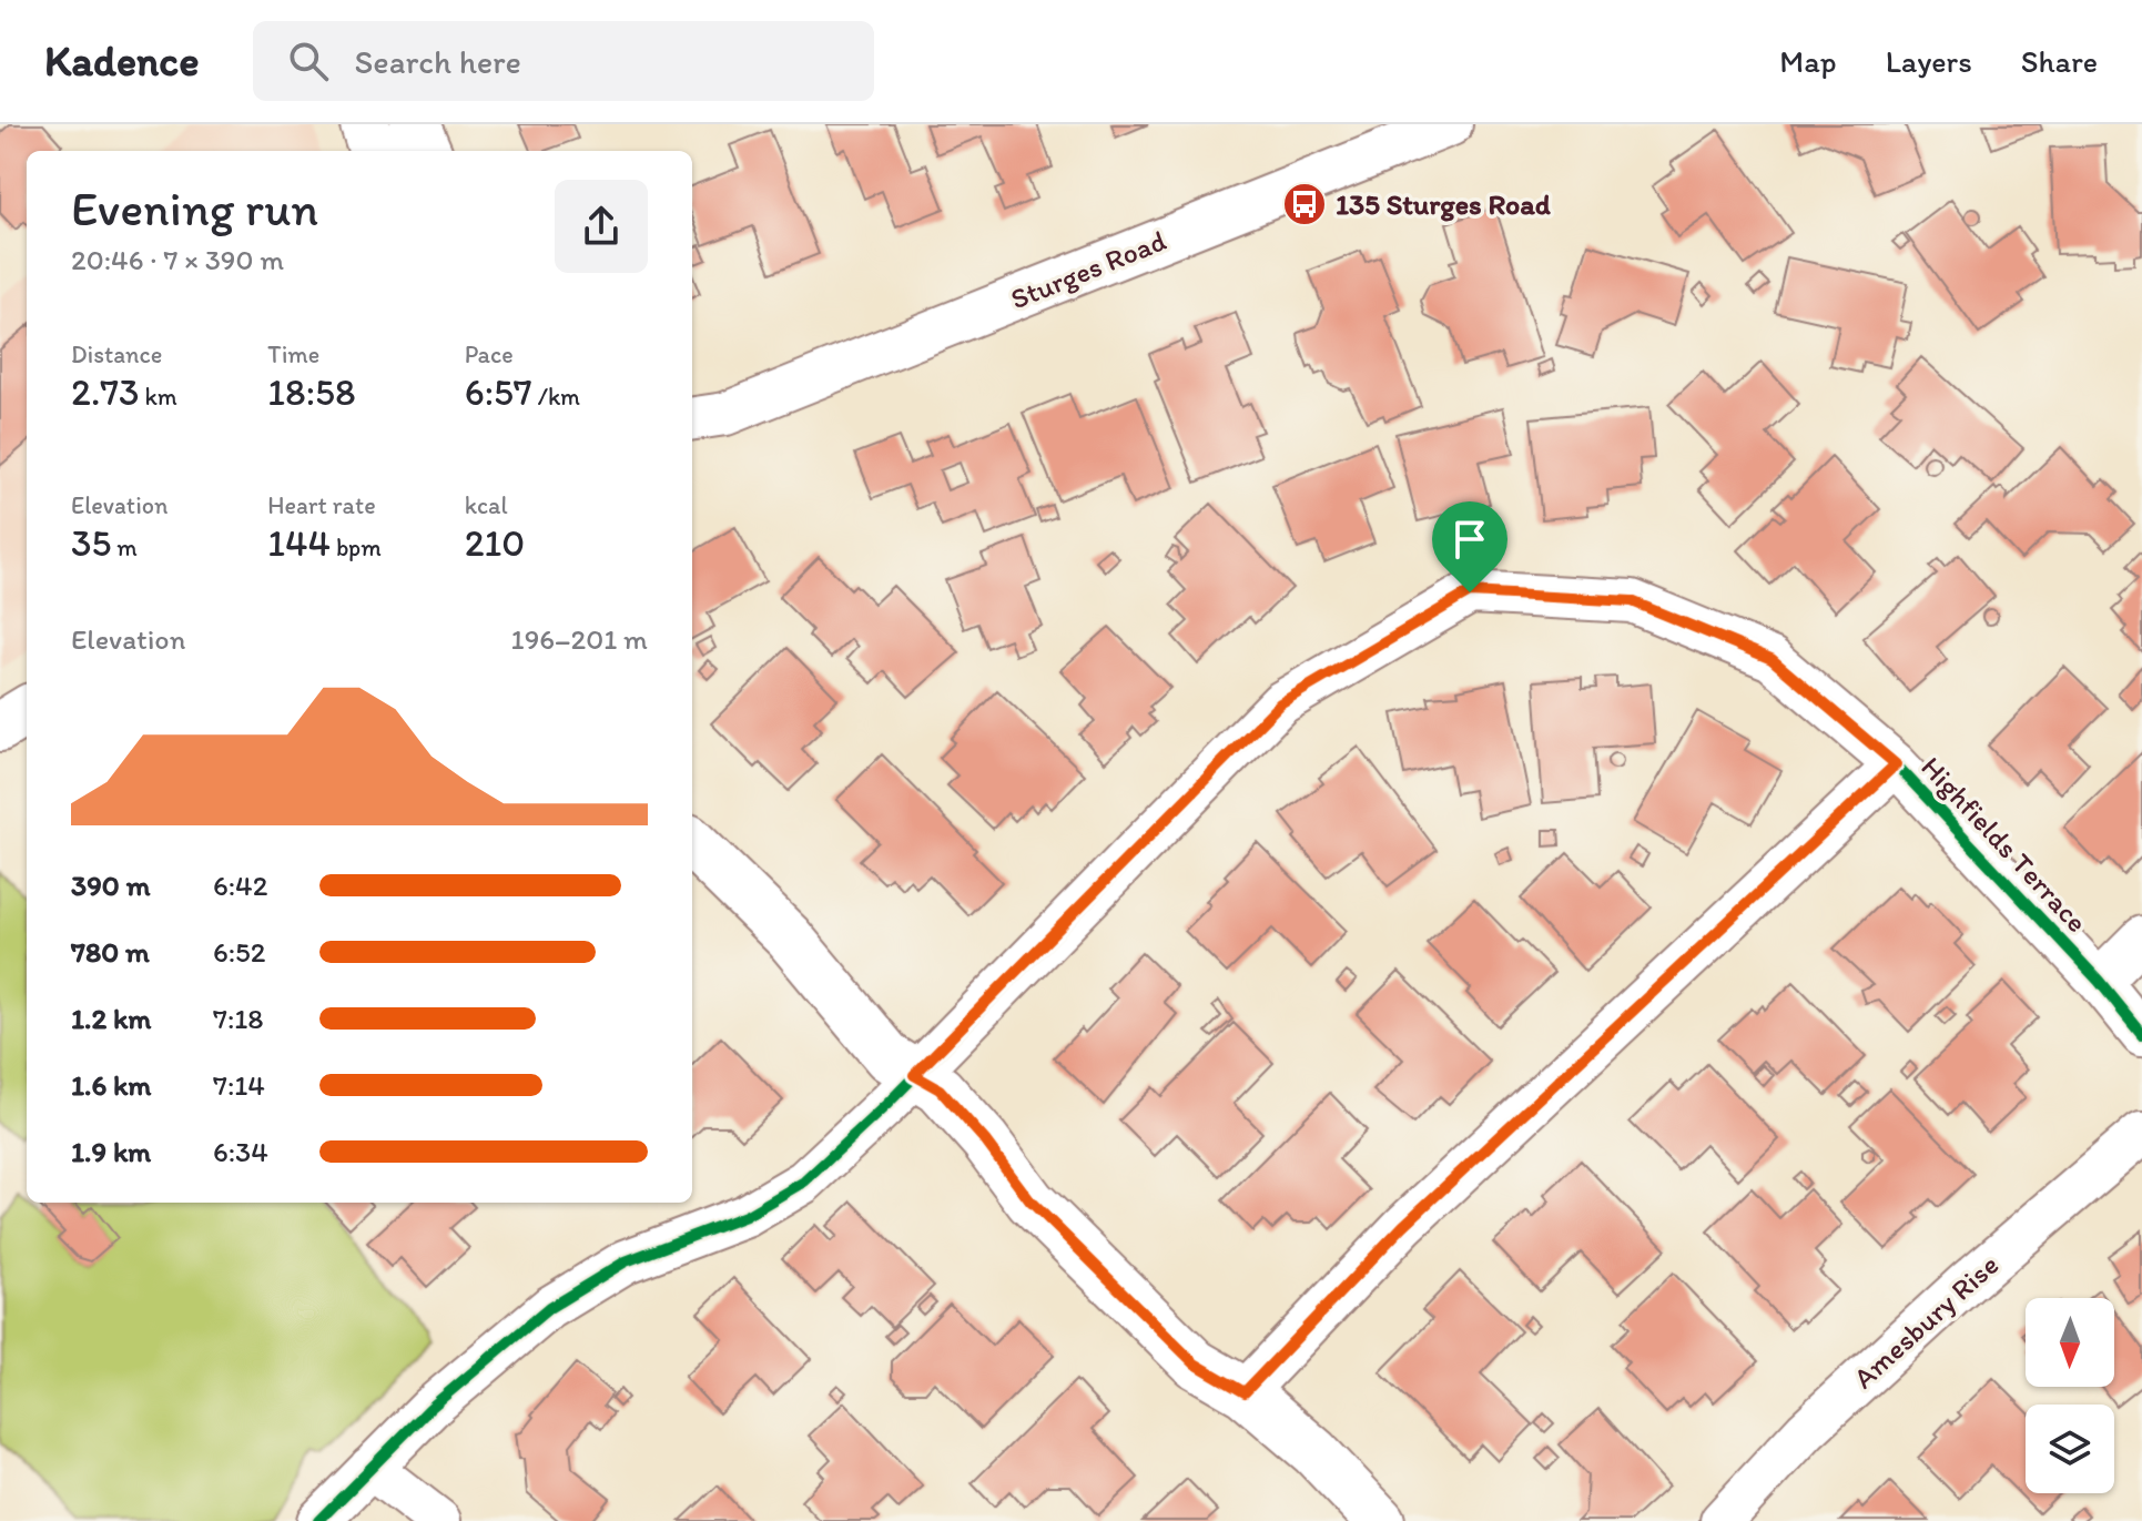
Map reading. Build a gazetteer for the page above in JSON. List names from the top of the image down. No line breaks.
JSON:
{"streets":{"street":["Sturges Road","Highfields Terrace","Amesbury Rise"]},"places":{"bus stop":["135 Sturges Road"]},"north":"bottom","page":{"header":"Kadence","search":"Search here","nav":["Map","Layers","Share"],"heading":["Evening run","20:46 · 7 × 390 m"],"stats":[["Distance","2.73 km"],["Time","18:58"],["Pace","6:57 /km"],["Elevation","35 m"],["Heart rate","144 bpm"],["kcal","210"]],"chart":["Elevation","196–201 m"],"list":[{"name":"390 m","note":"6:42"},{"name":"780 m","note":"6:52"},{"name":"1.2 km","note":"7:18"},{"name":"1.6 km","note":"7:14"},{"name":"1.9 km","note":"6:34"}]}}
